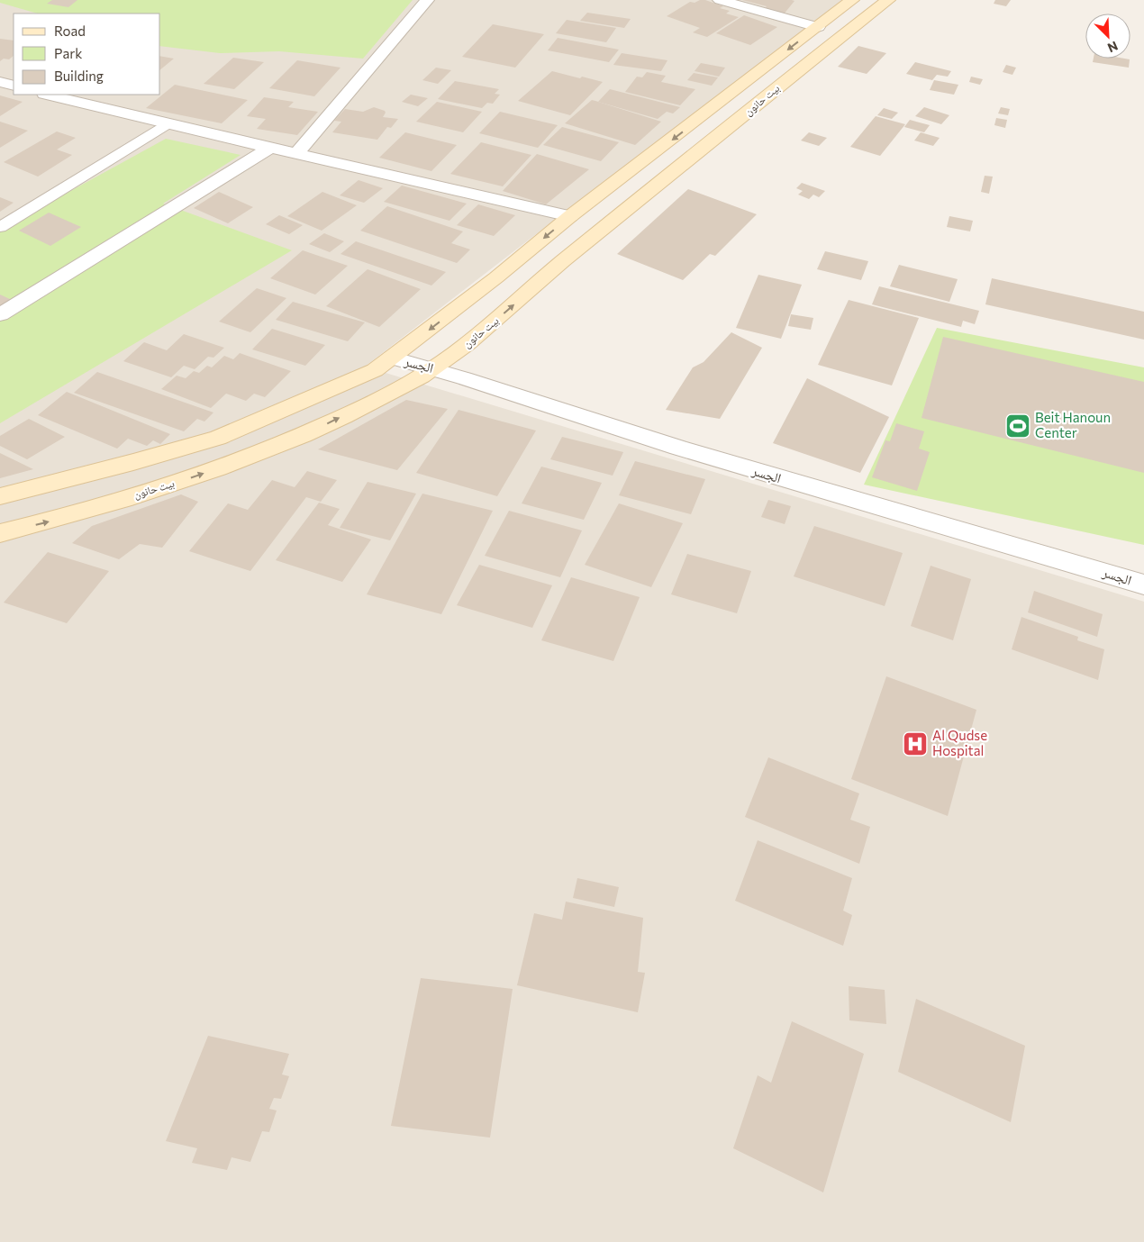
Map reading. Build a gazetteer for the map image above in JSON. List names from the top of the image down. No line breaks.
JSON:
{"streets":{"main road":["بيت حانون"],"street":["الجسر"]},"crossings":[["بيت حانون","الجسر"]],"places":{"sports":["Beit Hanoun Center"],"hospital":["Al Qudse Hospital"]},"legend":["Road","Park","Building"],"north":"bottom right"}
